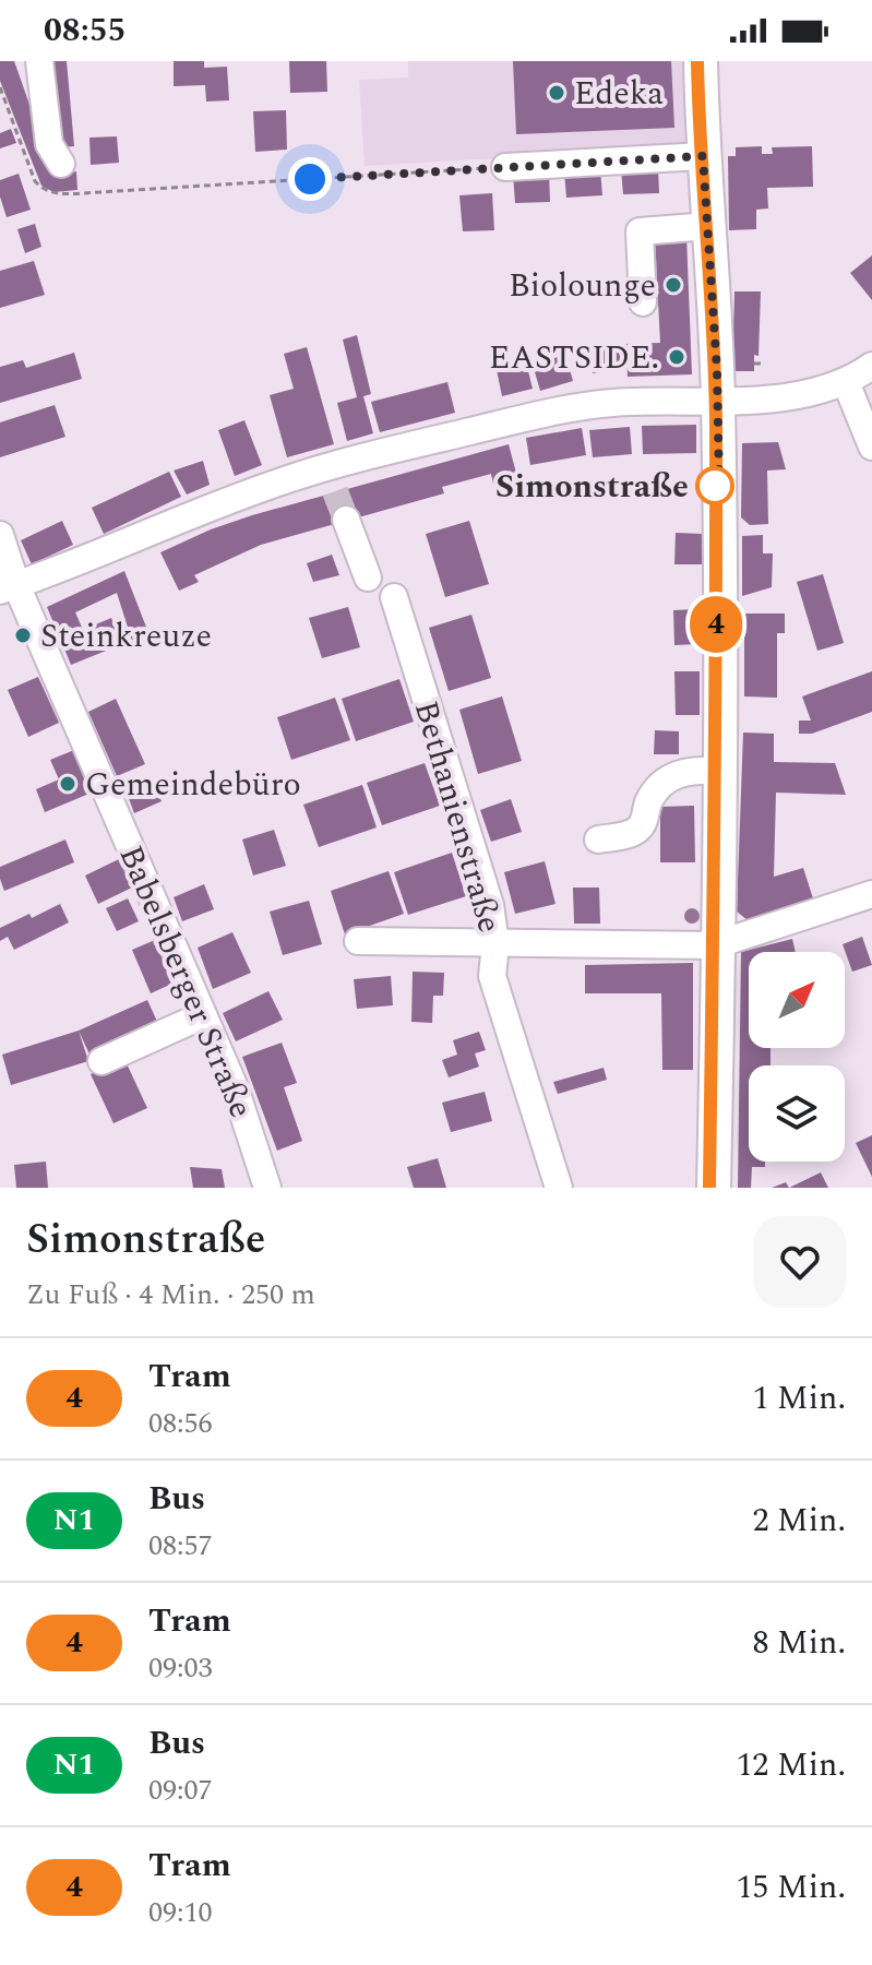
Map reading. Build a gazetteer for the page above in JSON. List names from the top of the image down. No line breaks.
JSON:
{"streets":{"street":["Bethanienstraße","Babelsberger Straße"]},"places":["Edeka","Biolounge","EASTSIDE.","Simonstraße","Steinkreuze","Gemeindebüro"],"lines":["tram line 4"],"north":"top right","page":{"status":"08:55","on_map":"4","heading":["Simonstraße","Zu Fuß · 4 Min. · 250 m"],"list":[{"mark":"4","name":"Tram","note":"08:56","value":"1 Min."},{"mark":"N1","name":"Bus","note":"08:57","value":"2 Min."},{"mark":"4","name":"Tram","note":"09:03","value":"8 Min."},{"mark":"N1","name":"Bus","note":"09:07","value":"12 Min."},{"mark":"4","name":"Tram","note":"09:10","value":"15 Min."}]}}
